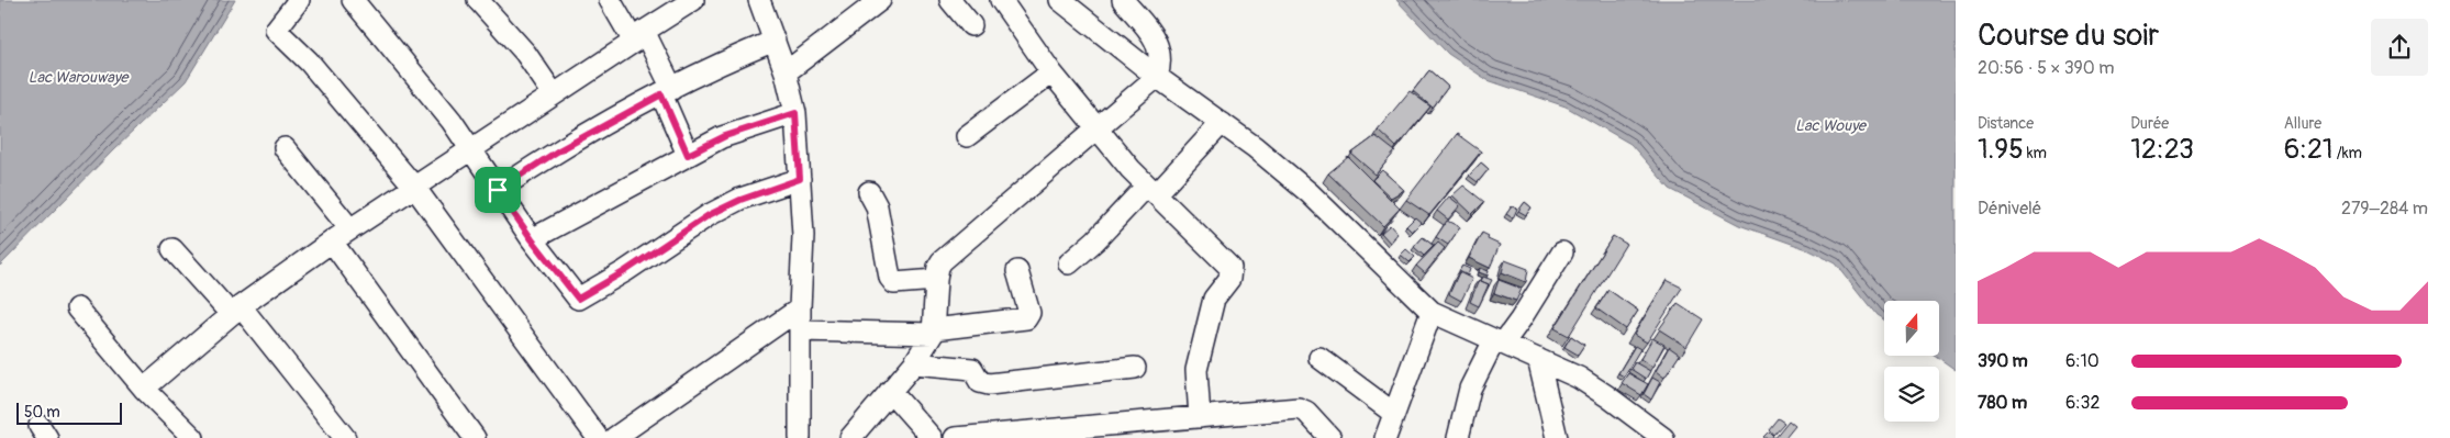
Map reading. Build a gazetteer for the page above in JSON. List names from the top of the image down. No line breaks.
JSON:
{"water":["Lac Warouwaye","Lac Wouye"],"scale_bar":"50 m","north":"top","page":{"heading":["Course du soir","20:56 · 5 × 390 m"],"stats":[["Distance","1.95 km"],["Durée","12:23"],["Allure","6:21 /km"]],"chart":["Dénivelé","279–284 m"],"list":[{"name":"390 m","note":"6:10"},{"name":"780 m","note":"6:32"}],"scale":"50 m"}}
